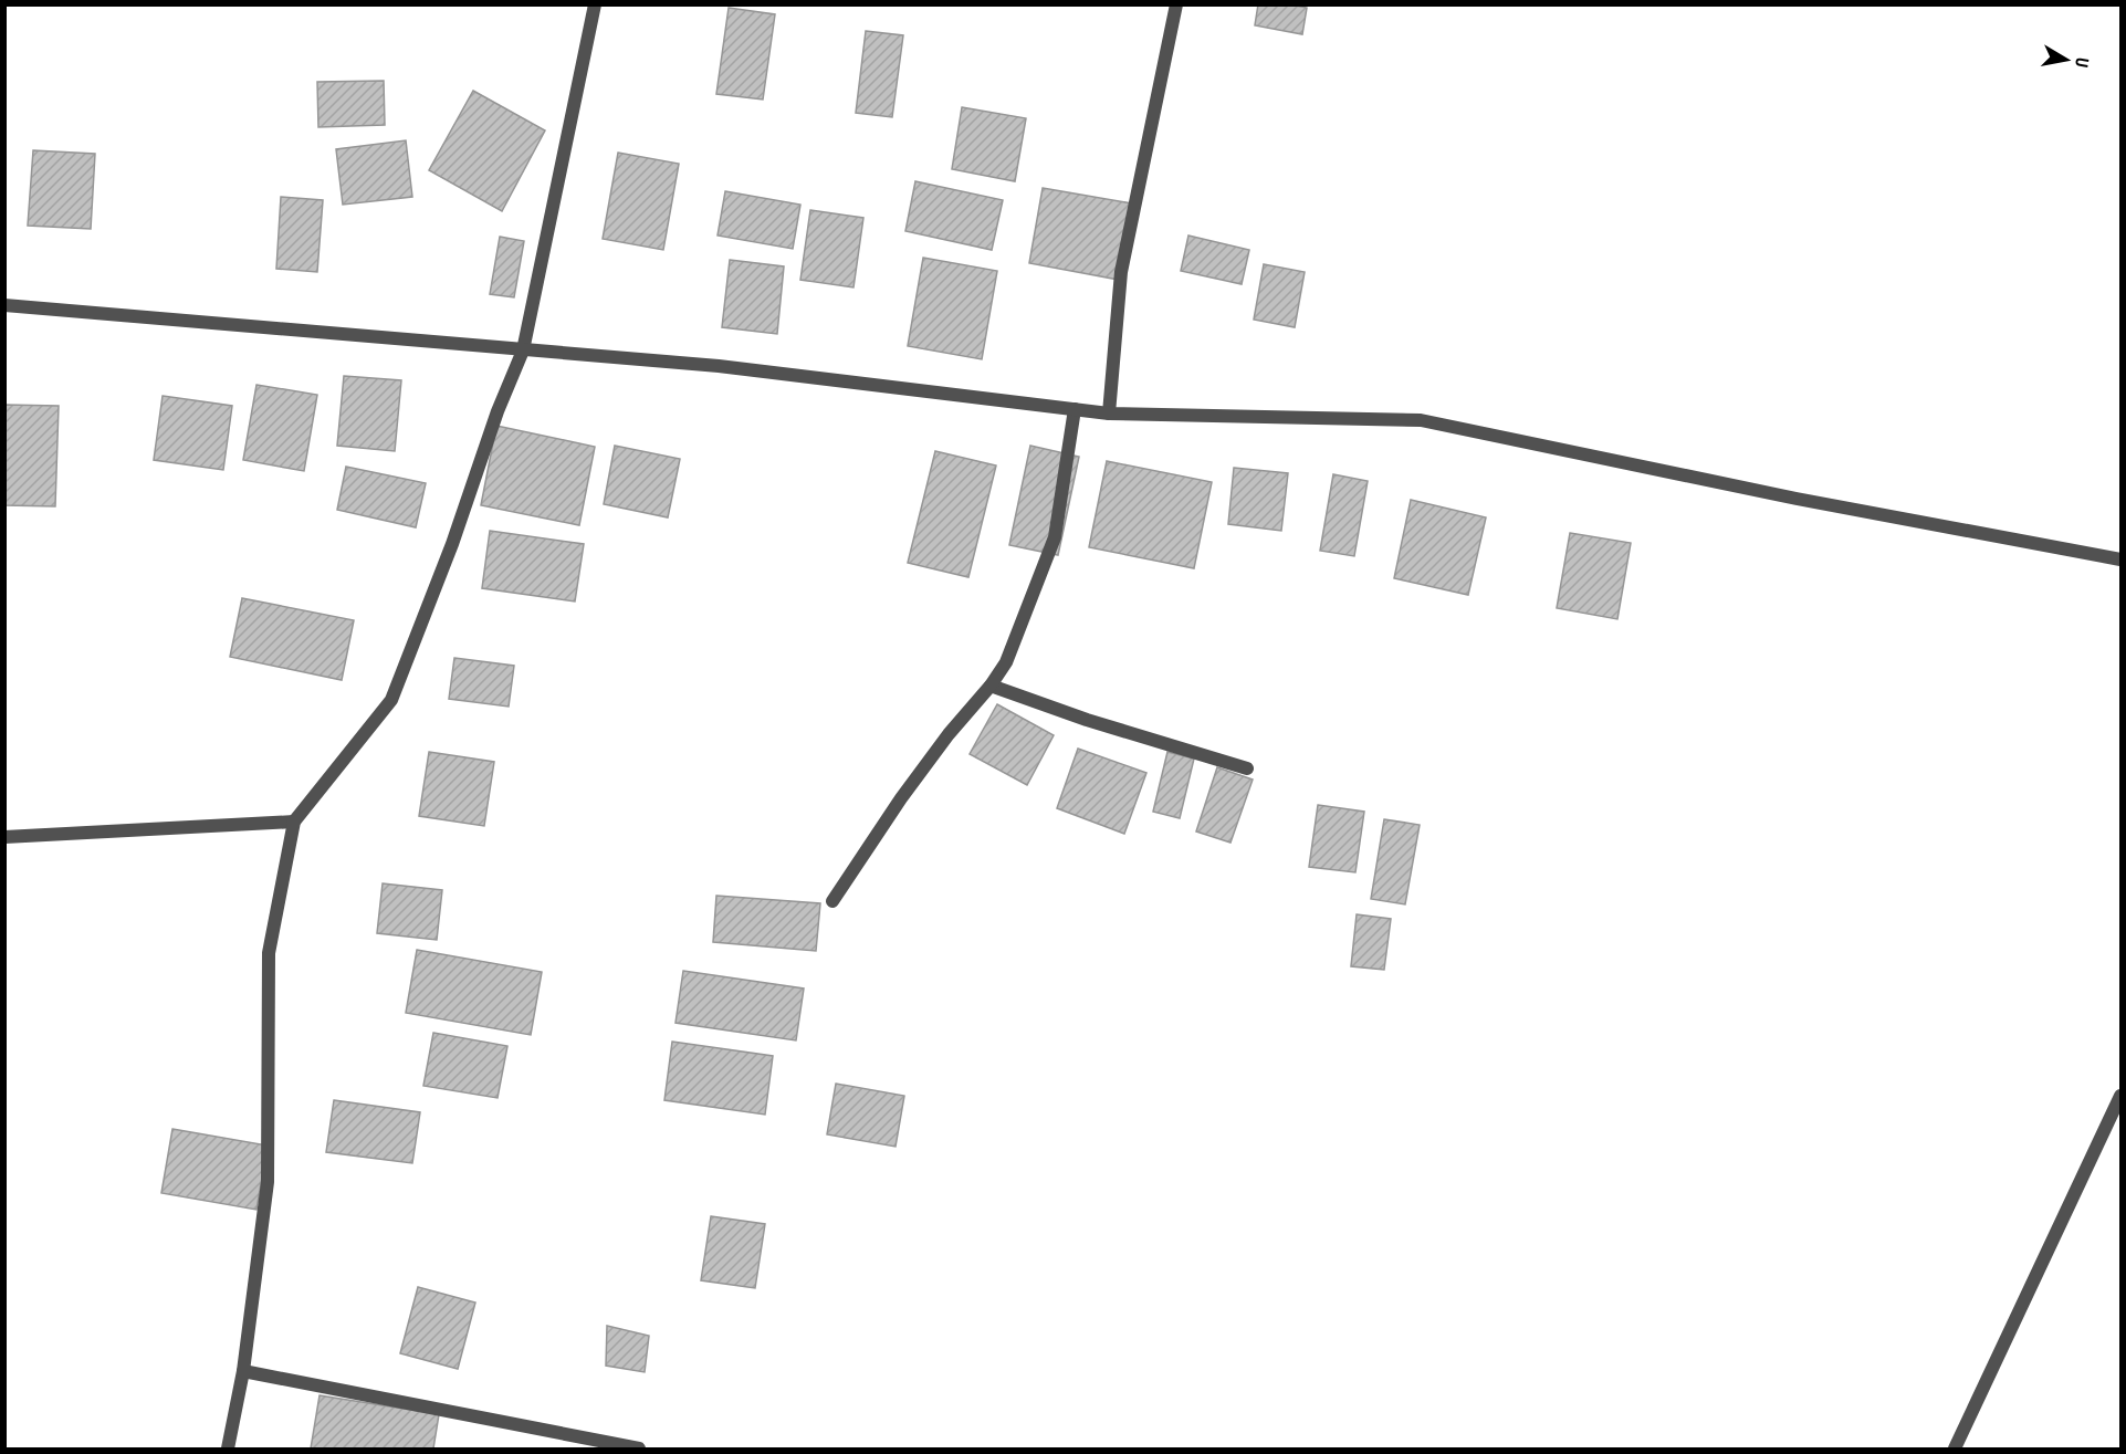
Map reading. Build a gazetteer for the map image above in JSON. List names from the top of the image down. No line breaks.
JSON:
{"north":"right"}
